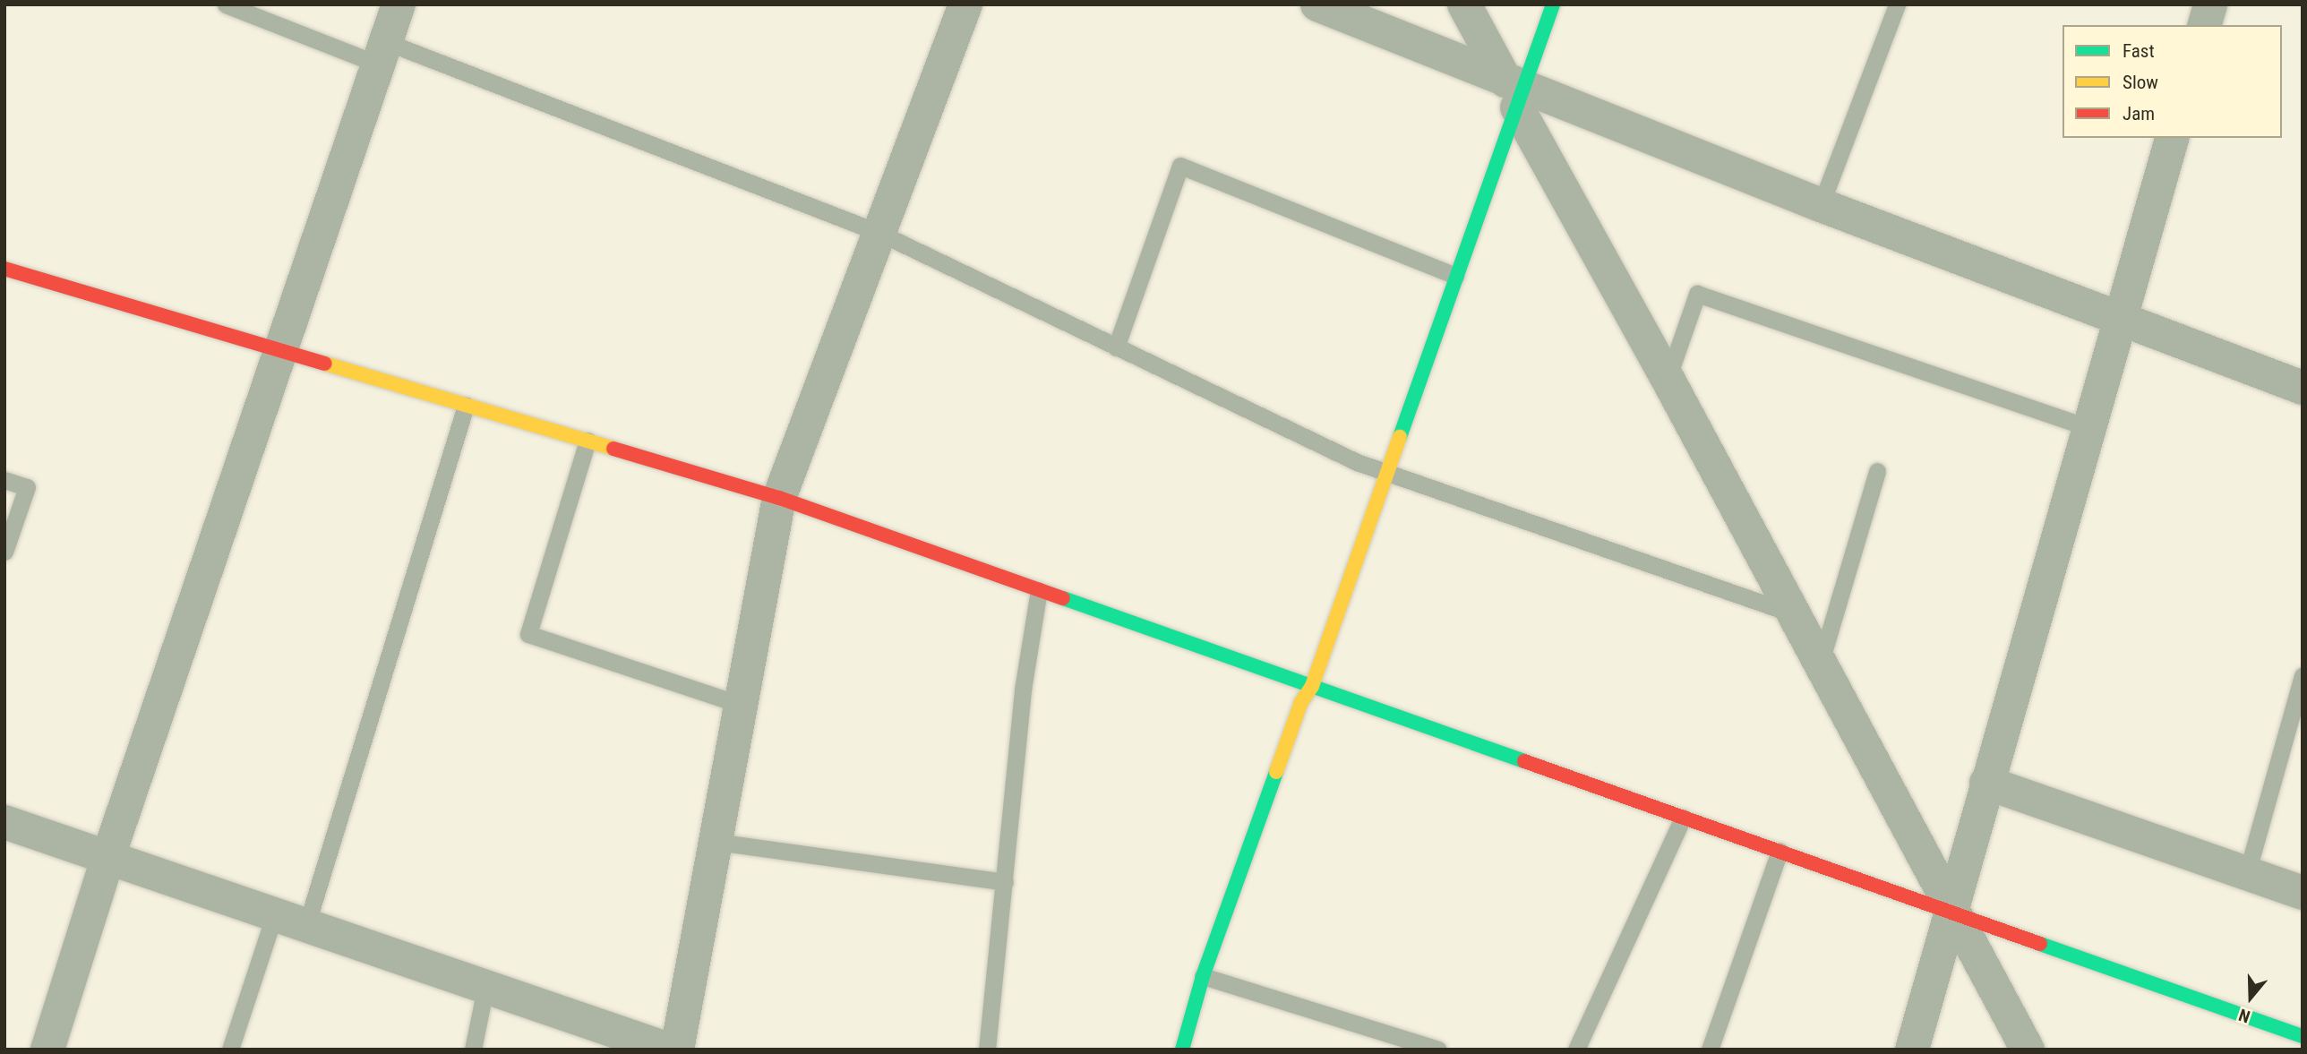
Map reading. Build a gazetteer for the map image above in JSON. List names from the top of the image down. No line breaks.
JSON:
{"legend":["Fast","Slow","Jam"],"north":"bottom"}
